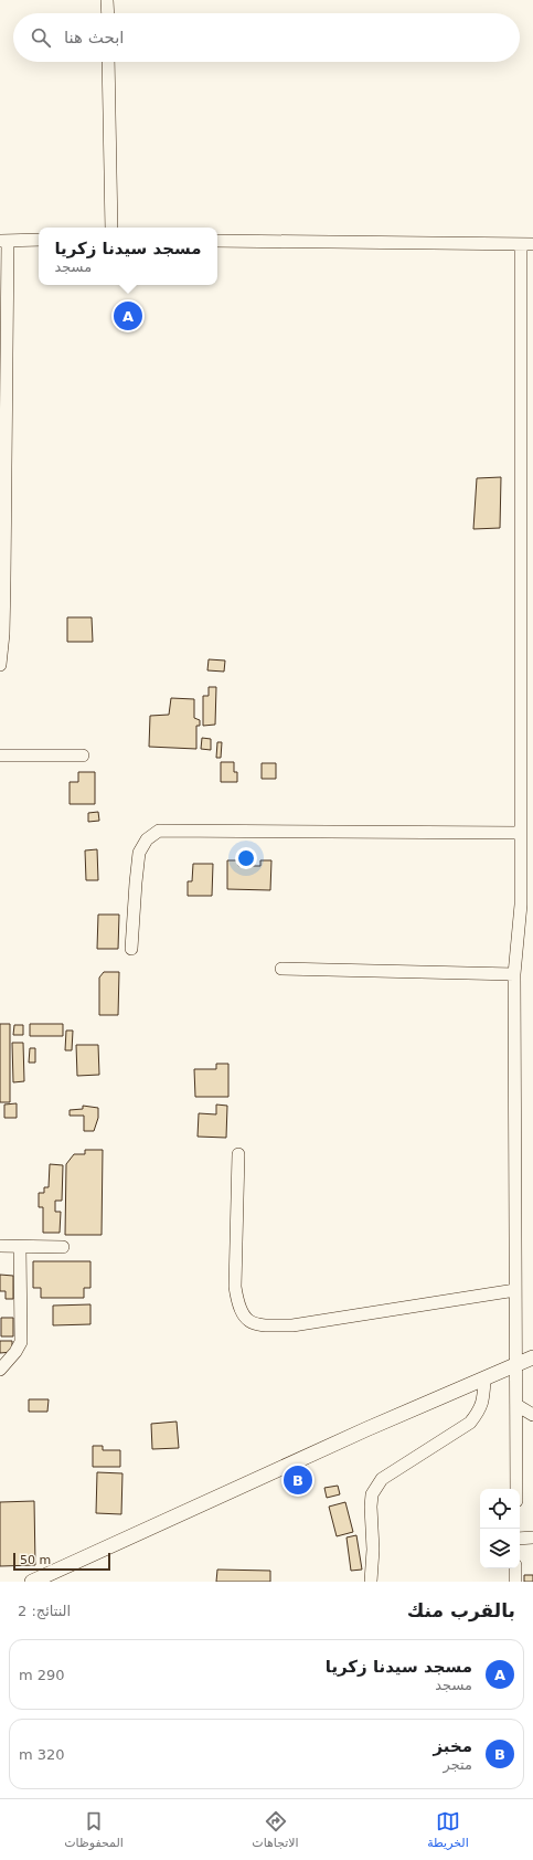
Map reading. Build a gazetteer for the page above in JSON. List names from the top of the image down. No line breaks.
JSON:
{"scale_bar":"50 m","page":{"search":"ابحث هنا","popup":["مسجد سيدنا زكريا","مسجد"],"pins":["A","B"],"scale":"50 m","heading":["بالقرب منك","النتائج: 2"],"list":[{"mark":"A","name":"مسجد سيدنا زكريا","note":"مسجد","value":"290 m"},{"mark":"B","name":"مخبز","note":"متجر","value":"320 m"}],"nav":["الخريطة","الاتجاهات","المحفوظات"]}}
